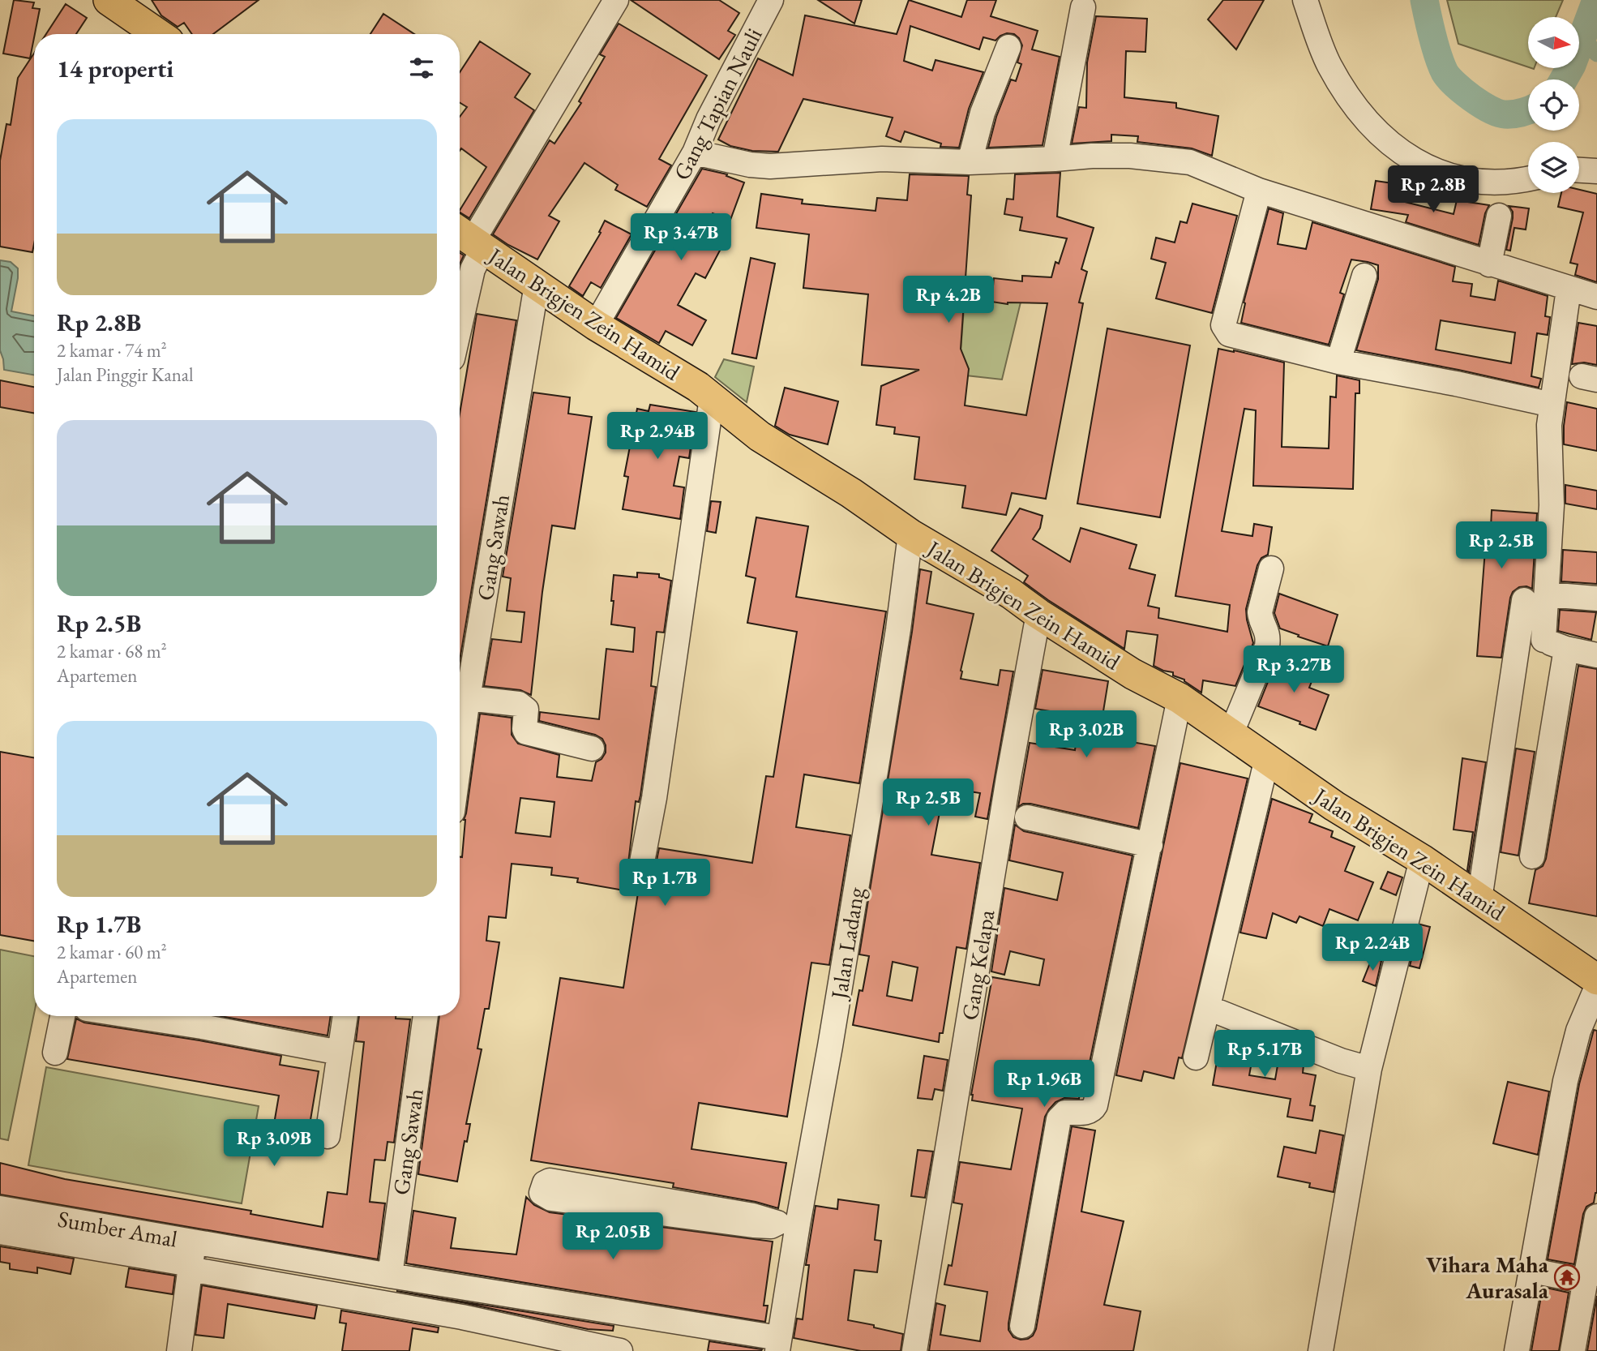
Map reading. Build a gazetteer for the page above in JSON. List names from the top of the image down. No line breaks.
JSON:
{"streets":{"main road":["Jalan Brigjen Zein Hamid"],"street":["Gang Tapian Nauli","Gang Sawah","Jalan Ladang","Gang Kelapa","Sumber Amal"]},"crossings":[["Gang Tapian Nauli","Jalan Brigjen Zein Hamid"],["Jalan Brigjen Zein Hamid","Gang Sawah"],["Jalan Brigjen Zein Hamid","Jalan Ladang"],["Jalan Brigjen Zein Hamid","Gang Kelapa"]],"places":{"temple":["Vihara Maha Aurasala"]},"north":"right","page":{"heading":"14 properti","list":[{"name":"Rp 2.8B","note":"2 kamar · 74 m² · Jalan Pinggir Kanal"},{"name":"Rp 2.5B","note":"2 kamar · 68 m² · Apartemen"},{"name":"Rp 1.7B","note":"2 kamar · 60 m² · Apartemen"}],"price":["Rp 2.8B","Rp 3.47B","Rp 4.2B","Rp 2.94B","Rp 2.5B","Rp 3.27B","Rp 3.02B","Rp 2.5B","Rp 1.7B","Rp 2.24B","Rp 5.17B","Rp 1.96B","Rp 3.09B","Rp 2.05B"]}}
